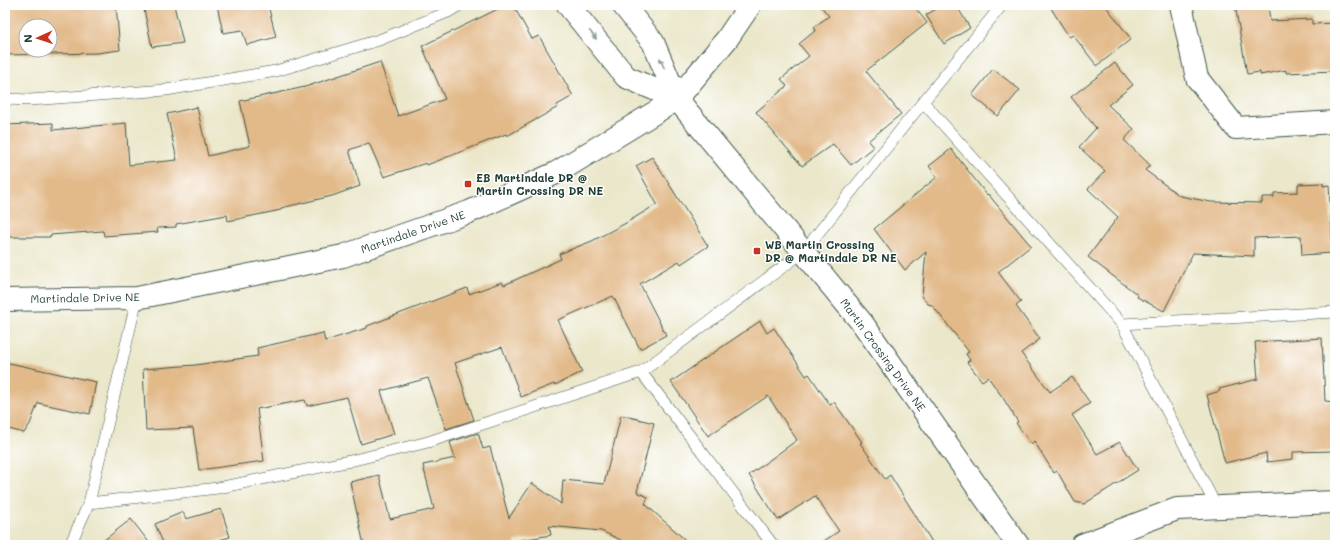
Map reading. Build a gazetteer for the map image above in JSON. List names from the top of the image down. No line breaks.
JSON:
{"streets":{"street":["Martindale Drive NE","Martin Crossing Drive NE"]},"crossings":[["Martindale Drive NE","Martin Crossing Drive NE"]],"places":{"transit":["EB Martindale DR @ Martin Crossing DR NE","WB Martin Crossing DR @ Martindale DR NE"]},"north":"left"}
